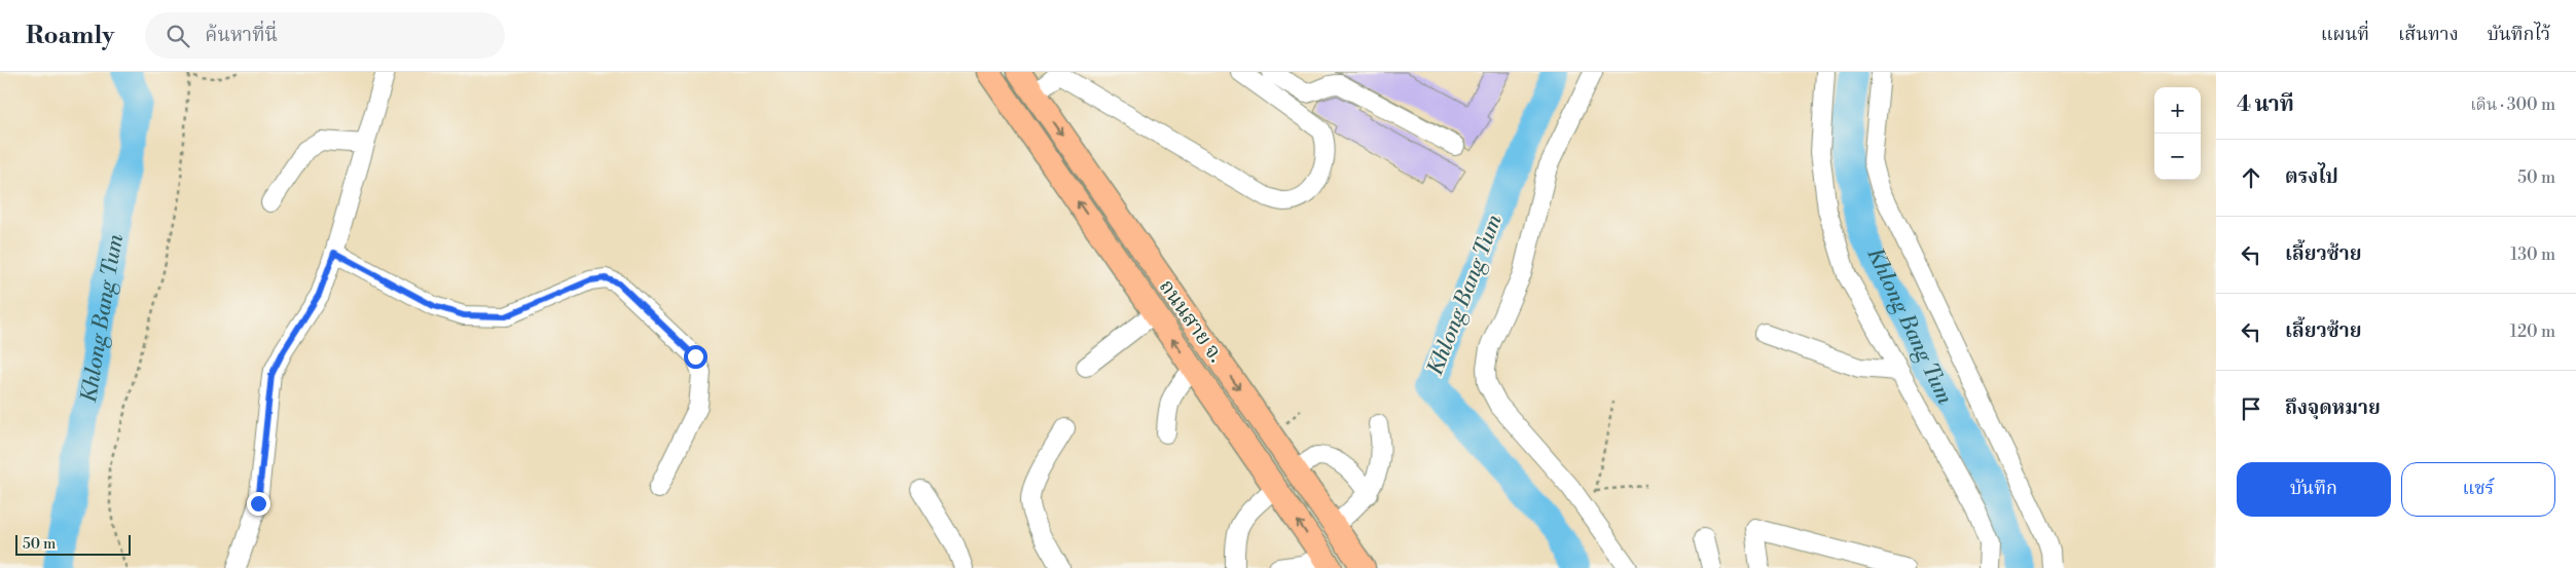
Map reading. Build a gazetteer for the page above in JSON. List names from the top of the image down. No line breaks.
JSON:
{"streets":{"main road":["ถนนสาย จ."]},"water":["Khlong Bang Tum"],"scale_bar":"50 m","page":{"header":"Roamly","search":"ค้นหาที่นี่","nav":["แผนที่","เส้นทาง","บันทึกไว้"],"heading":["4 นาที","เดิน · 300 m"],"map_buttons":["+","−"],"list":[["ตรงไป","50 m"],["เลี้ยวซ้าย","130 m"],["เลี้ยวซ้าย","120 m"],"ถึงจุดหมาย"],"buttons":["บันทึก","แชร์"],"scale":"50 m"}}
